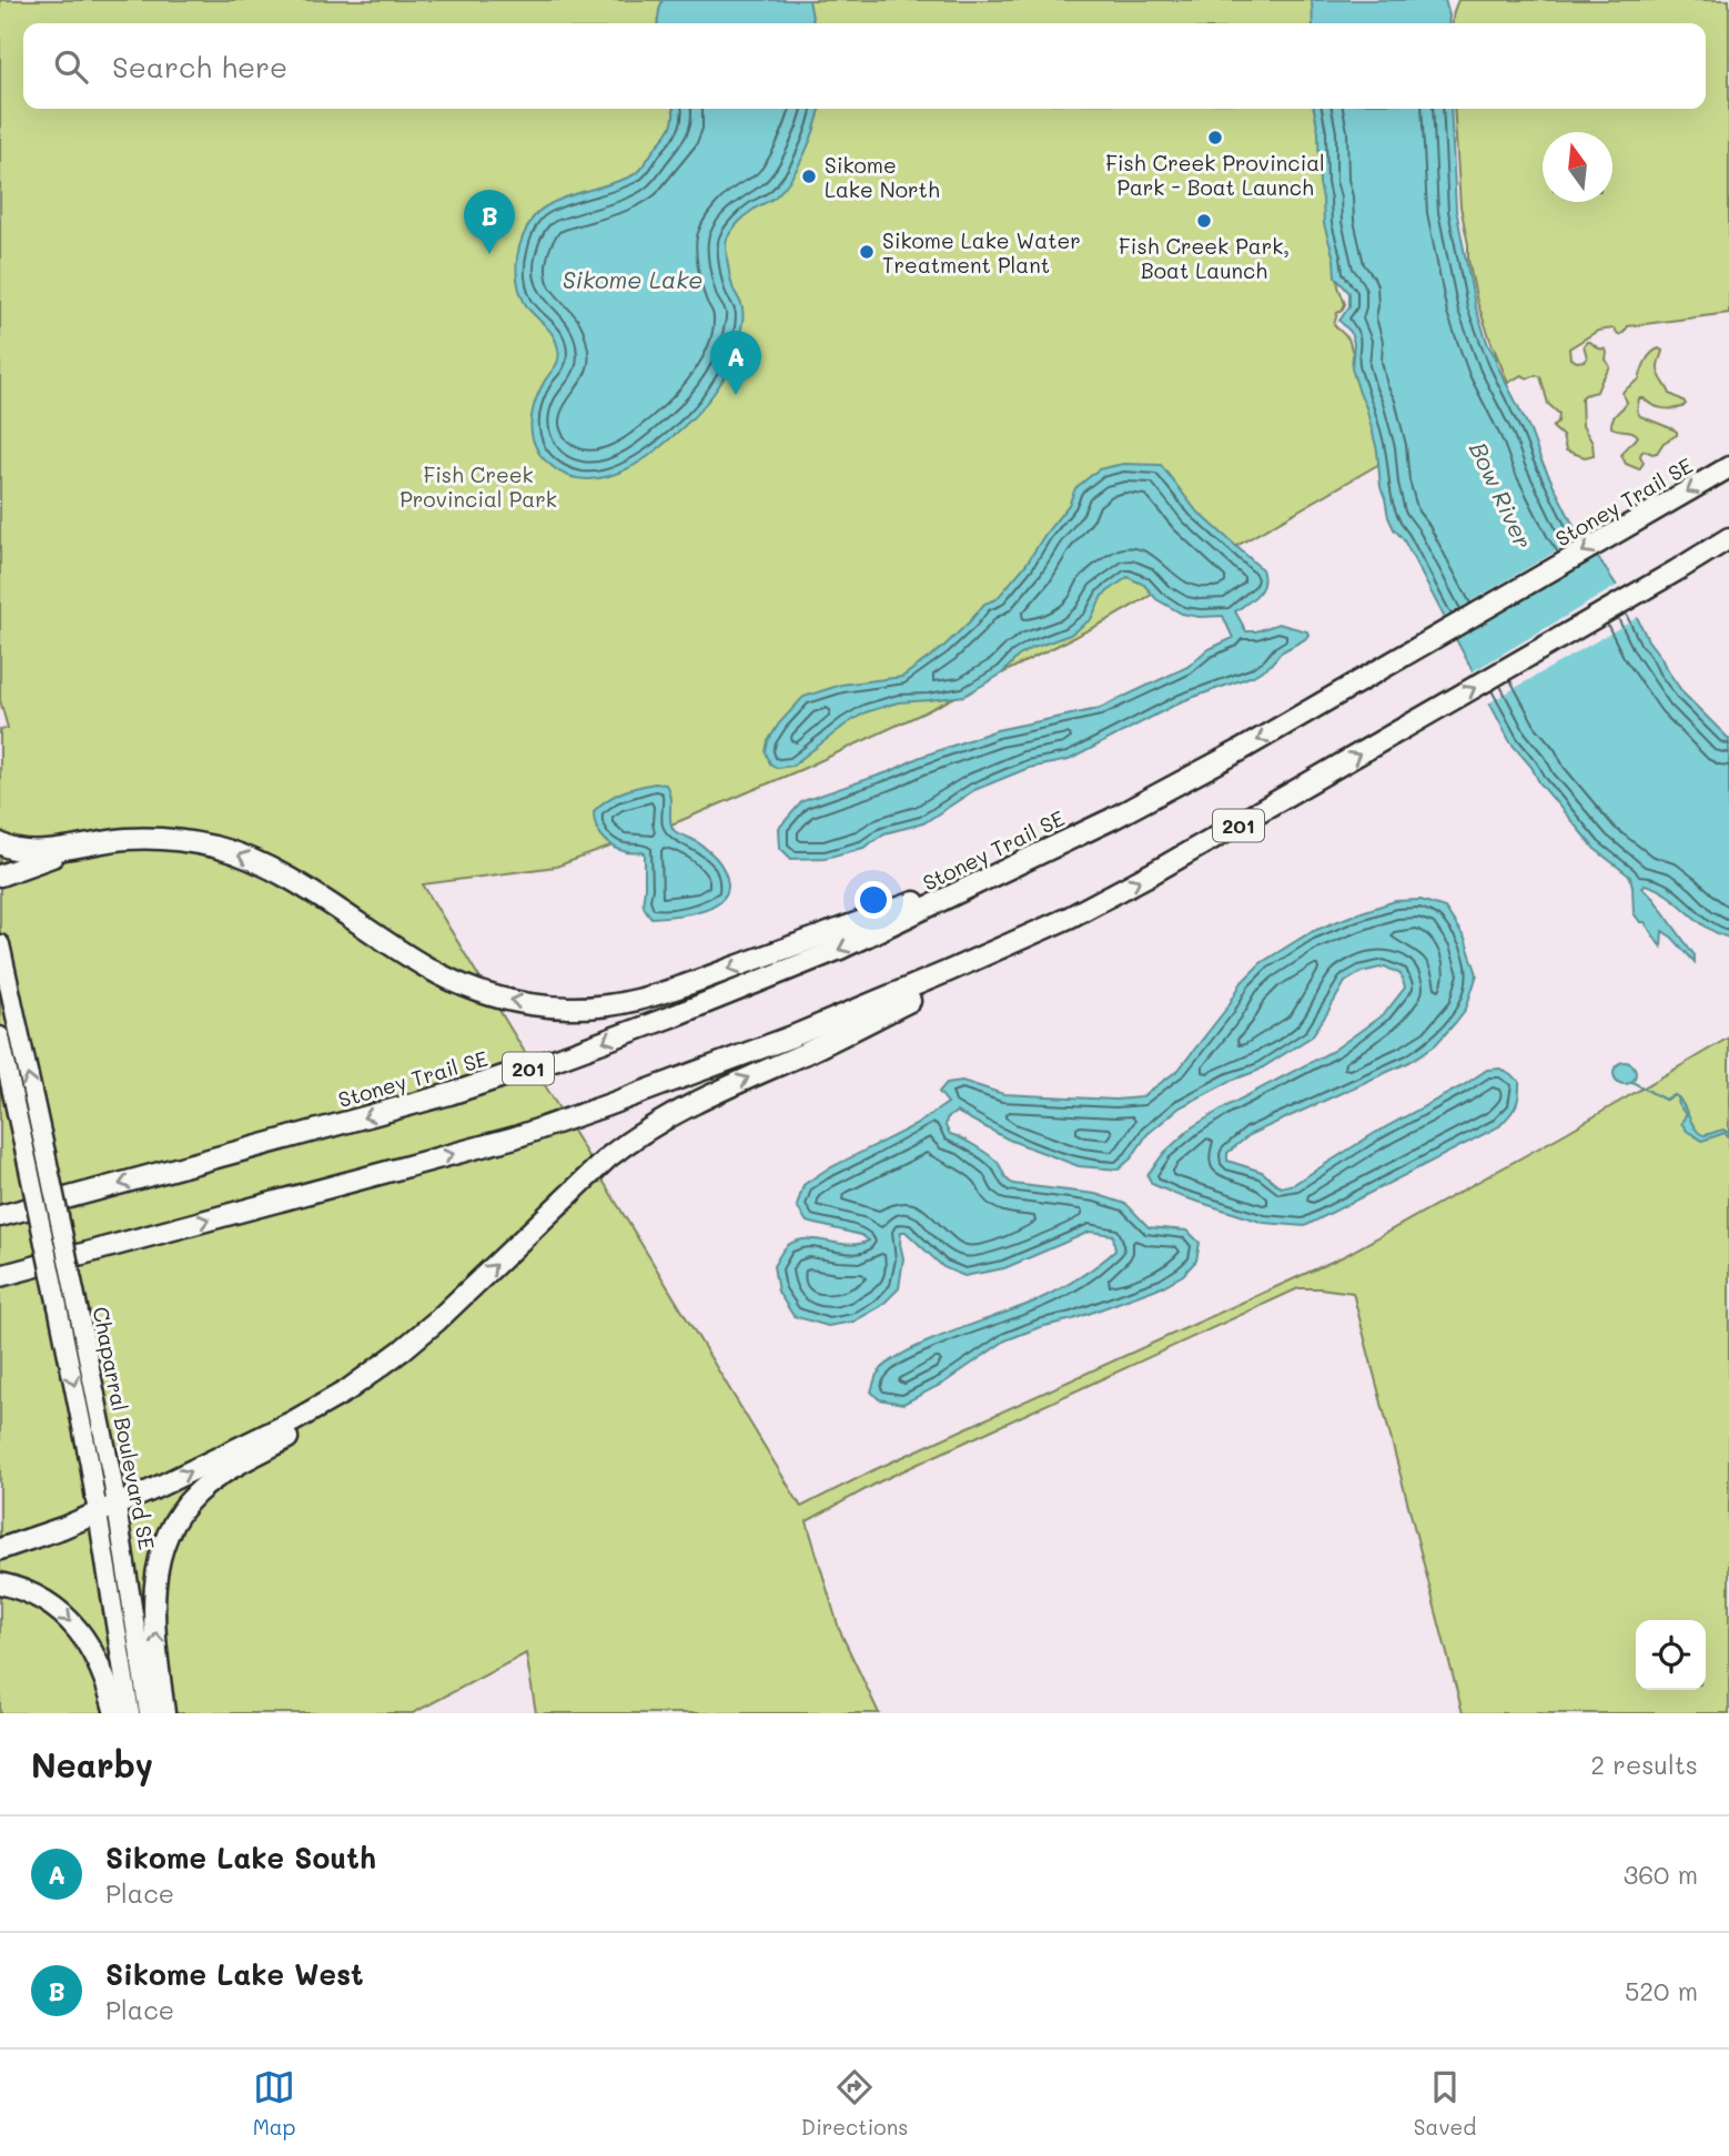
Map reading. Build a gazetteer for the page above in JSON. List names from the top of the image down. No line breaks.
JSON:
{"streets":{"highway":["Stoney Trail SE","201"],"main road":["Chaparral Boulevard SE"]},"water":["Sikome Lake","Bow River"],"parks":["Fish Creek Provincial Park"],"places":["Fish Creek Provincial Park - Boat Launch","Sikome Lake North","Fish Creek Park, Boat Launch","Sikome Lake Water Treatment Plant"],"north":"top","page":{"search":"Search here","pins":["B","A"],"heading":["Nearby","2 results"],"list":[{"mark":"A","name":"Sikome Lake South","note":"Place","value":"360 m"},{"mark":"B","name":"Sikome Lake West","note":"Place","value":"520 m"}],"nav":["Map","Directions","Saved"]}}
